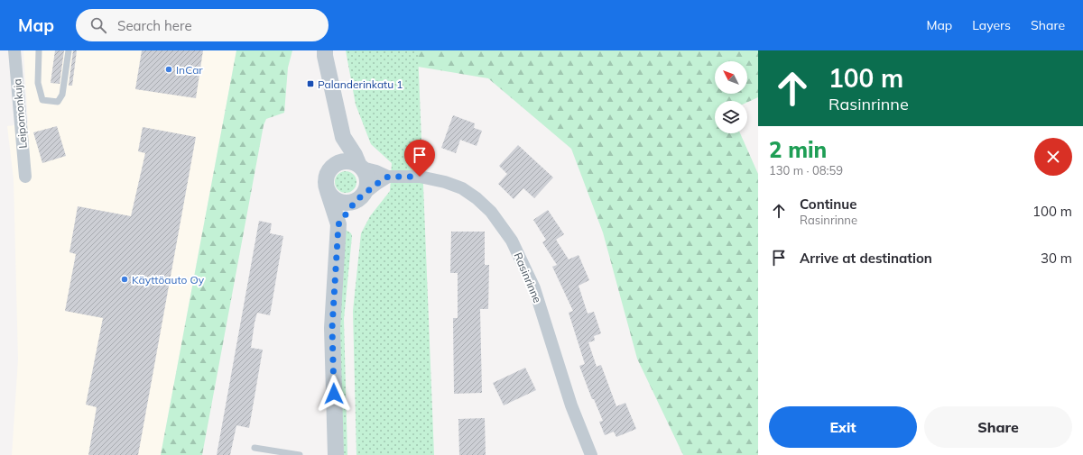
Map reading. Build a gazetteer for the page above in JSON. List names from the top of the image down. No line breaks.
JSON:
{"streets":{"street":["Leipomonkuja","Rasinrinne"]},"places":{"other":["InCar","Käyttöauto Oy"],"transit":["Palanderinkatu 1"]},"north":"top left","page":{"header":"Map","search":"Search here","nav":["Map","Layers","Share"],"turn":["100 m","Rasinrinne"],"heading":["2 min","130 m · 08:59"],"list":[{"name":"Continue","note":"Rasinrinne","value":"100 m"},{"name":"Arrive at destination","value":"30 m"}],"buttons":["Exit","Share"]}}
